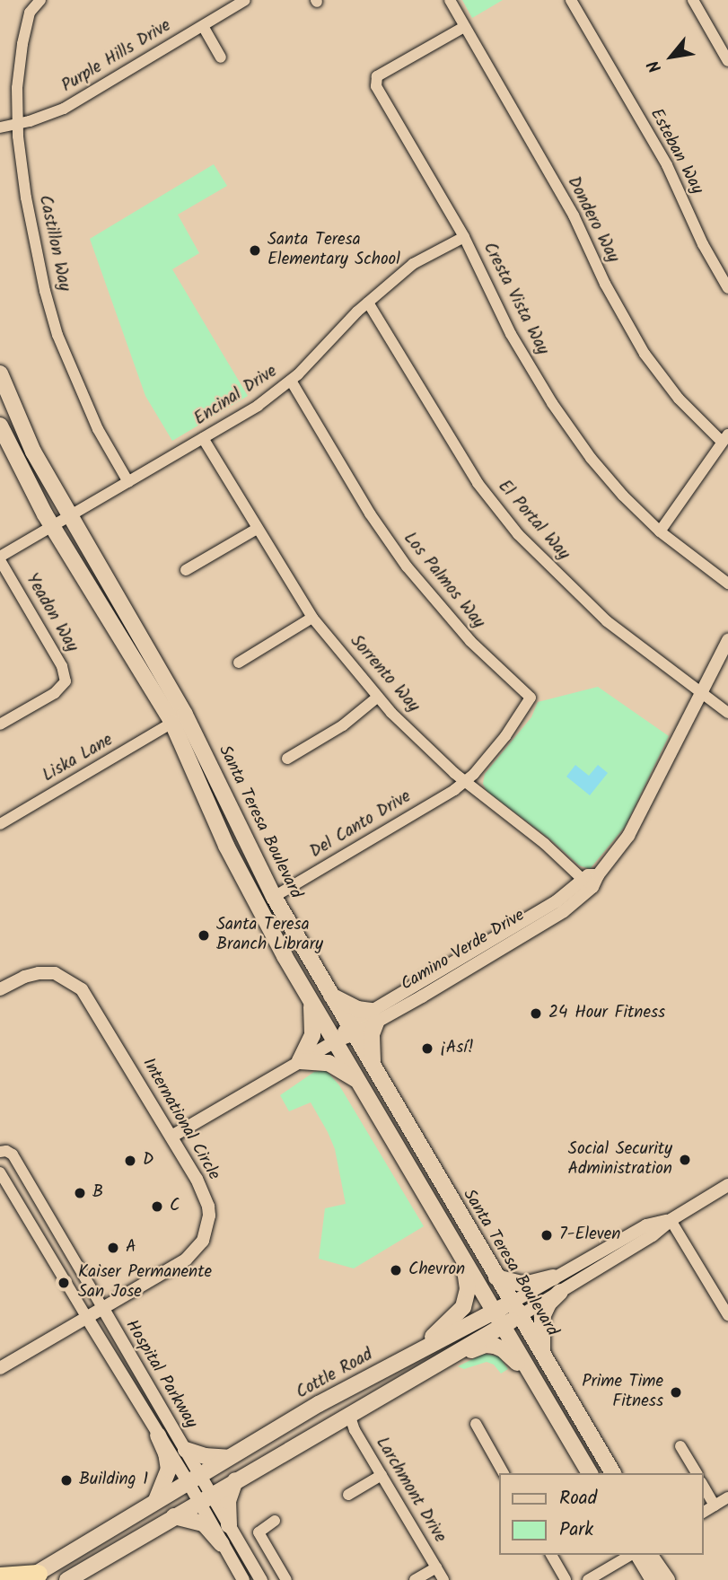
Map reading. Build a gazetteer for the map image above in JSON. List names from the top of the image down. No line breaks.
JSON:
{"streets":{"main road":["Santa Teresa Boulevard","Cottle Road"],"street":["Purple Hills Drive","Esteban Way","Dondero Way","Castillon Way","Cresta Vista Way","Encinal Drive","El Portal Way","Los Palmos Way","Yeadon Way","Sorrento Way","Liska Lane","Del Canto Drive","Camino Verde Drive","International Circle","Hospital Parkway","Larchmont Drive"]},"crossings":[["Purple Hills Drive","Castillon Way"],["Dondero Way","Cresta Vista Way"],["Castillon Way","Encinal Drive"],["Cresta Vista Way","Encinal Drive"],["Encinal Drive","El Portal Way"],["Encinal Drive","Los Palmos Way"],["Encinal Drive","Yeadon Way"],["Encinal Drive","Sorrento Way"],["Encinal Drive","Santa Teresa Boulevard"],["El Portal Way","Camino Verde Drive"],["Los Palmos Way","Sorrento Way"],["Los Palmos Way","Del Canto Drive"],["Sorrento Way","Del Canto Drive"],["Sorrento Way","Camino Verde Drive"],["Liska Lane","Santa Teresa Boulevard"],["Santa Teresa Boulevard","Del Canto Drive"],["Santa Teresa Boulevard","Camino Verde Drive"],["Santa Teresa Boulevard","Cottle Road"],["Camino Verde Drive","International Circle"],["International Circle","Hospital Parkway"],["Hospital Parkway","Cottle Road"],["Cottle Road","Larchmont Drive"]],"places":["Santa Teresa Elementary School","Santa Teresa Branch Library","24 Hour Fitness","¡Así!","Social Security Administration","D","B","C","7-Eleven","A","Chevron","Kaiser Permanente San Jose","Prime Time Fitness","Building 1"],"legend":["Road","Park"],"north":"bottom left"}
